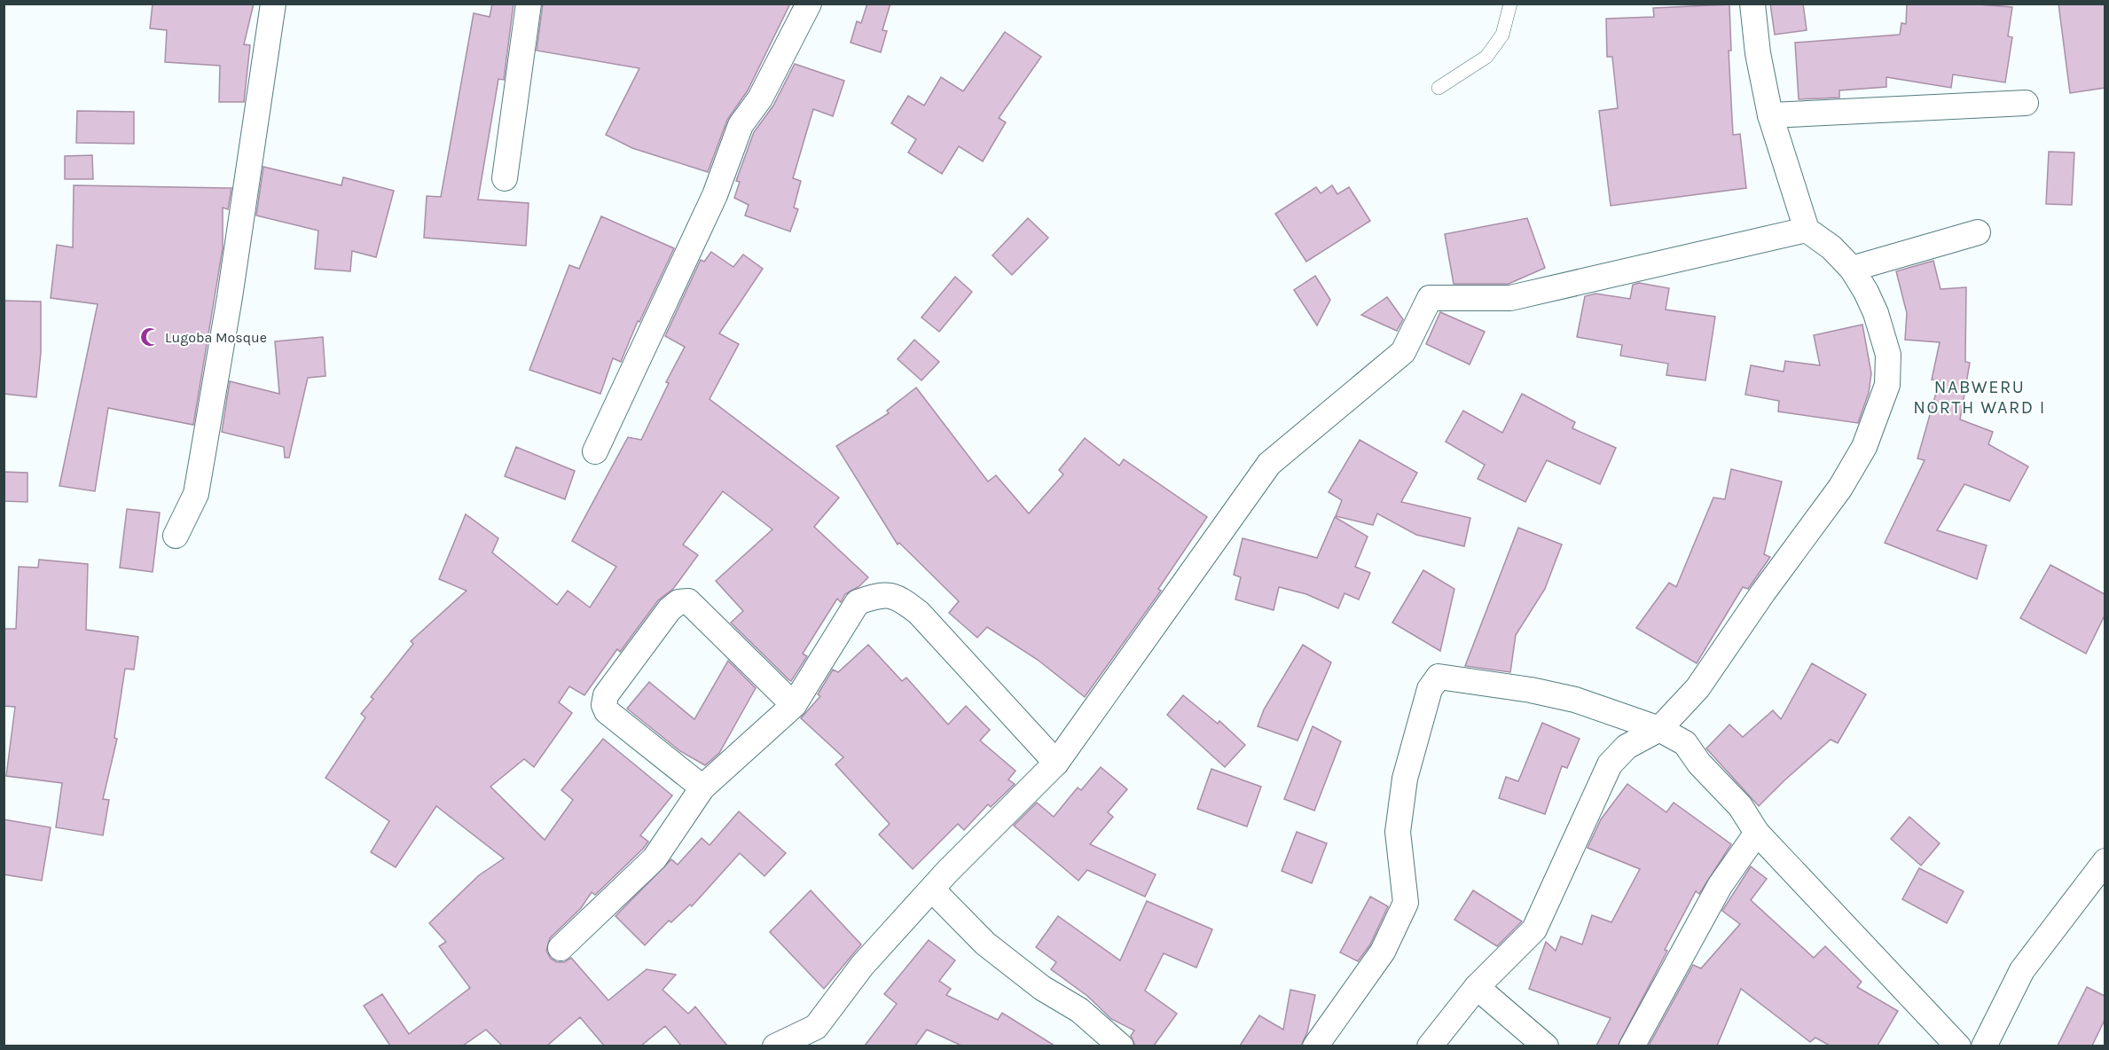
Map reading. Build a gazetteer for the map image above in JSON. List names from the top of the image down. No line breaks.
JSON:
{"districts":["NABWERU NORTH WARD I"],"places":{"mosque":["Lugoba Mosque"]}}
